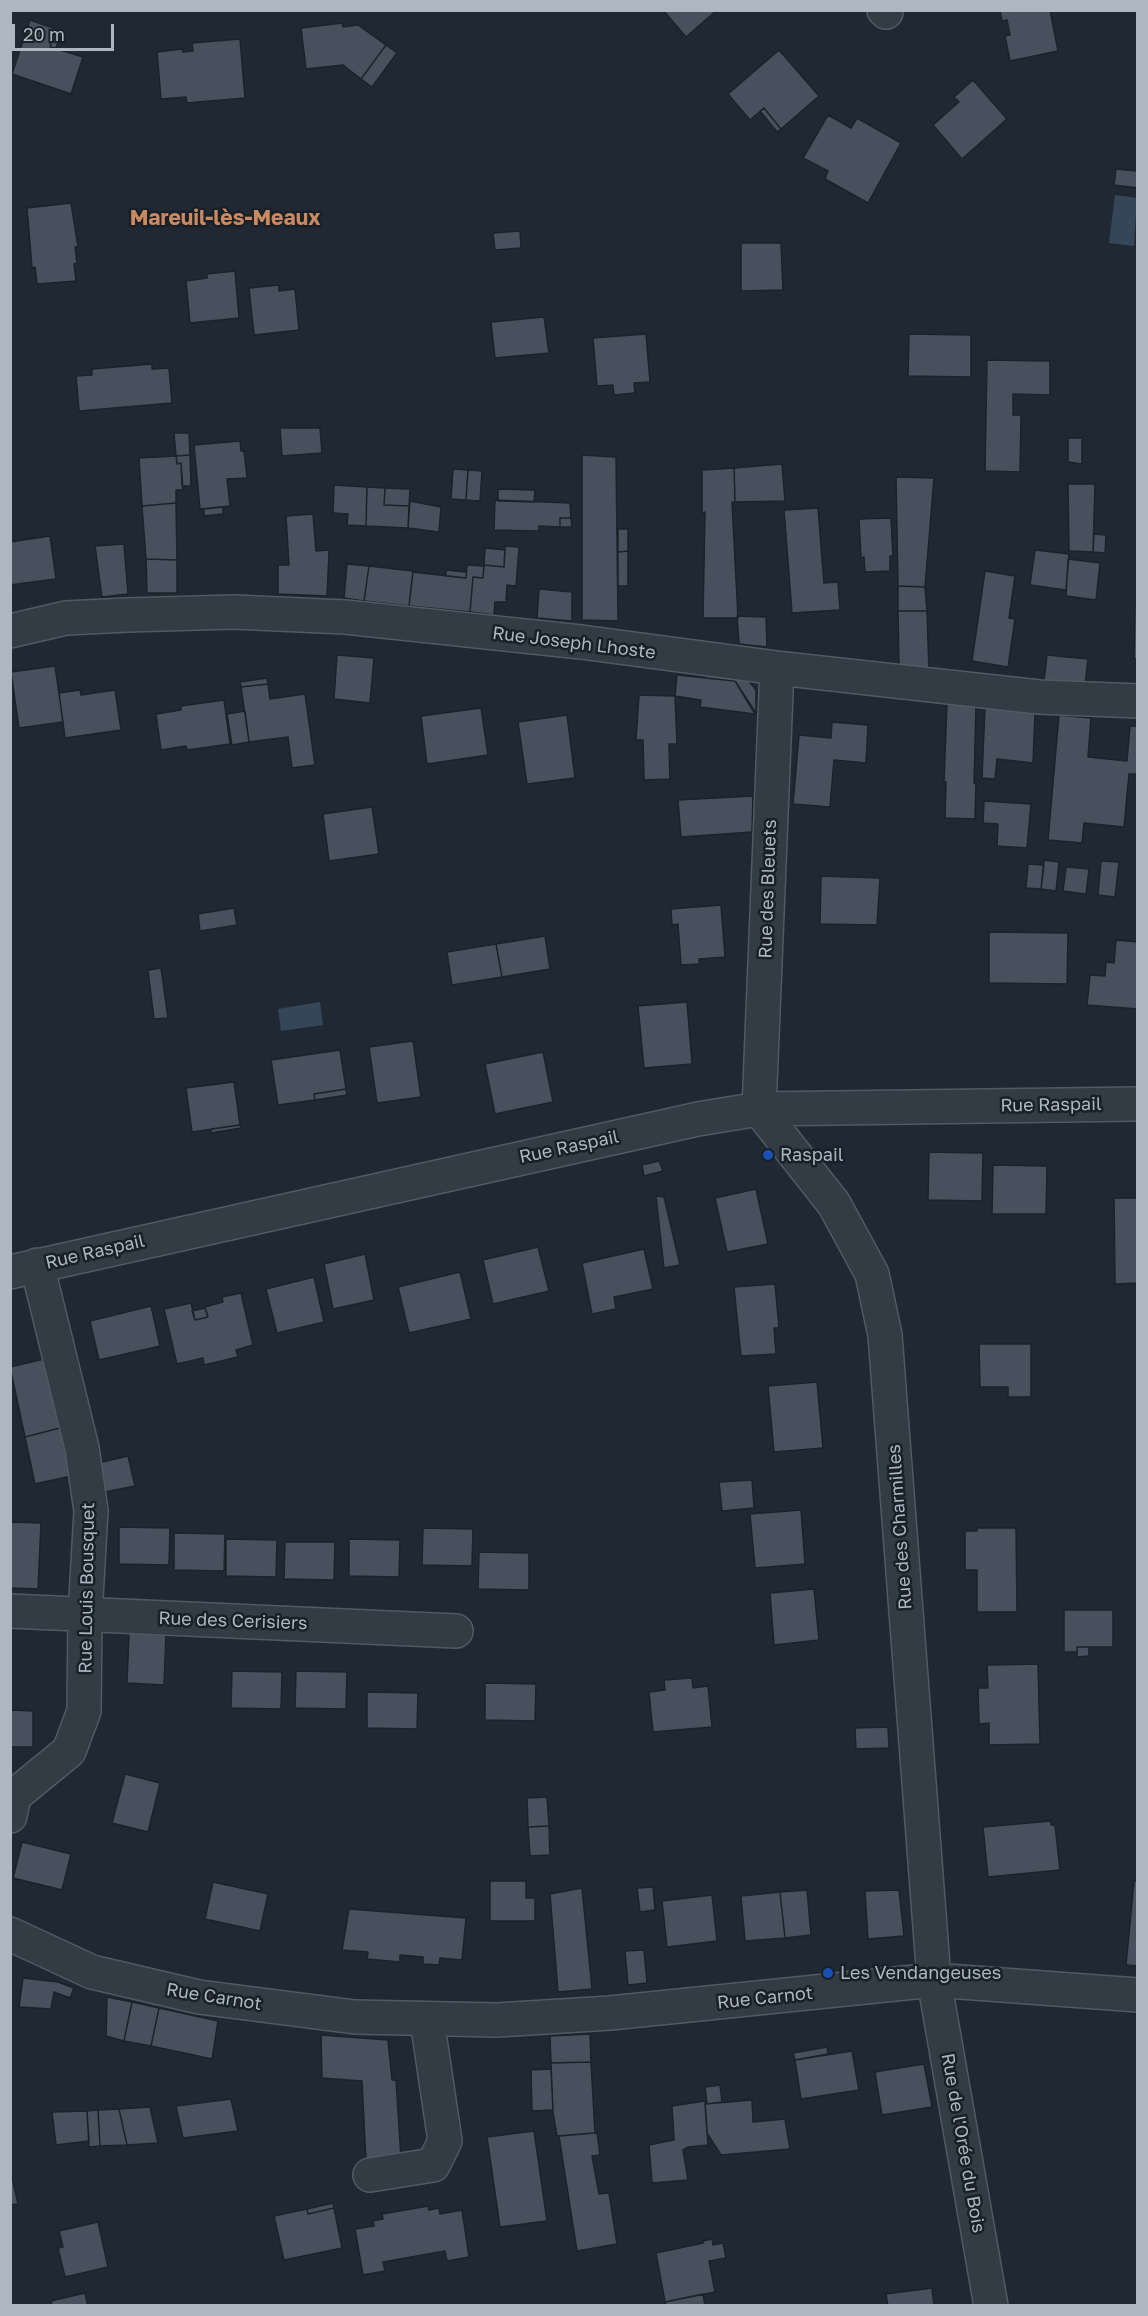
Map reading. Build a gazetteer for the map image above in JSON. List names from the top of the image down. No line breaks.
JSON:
{"streets":{"street":["Rue Joseph Lhoste","Rue des Bleuets","Rue Raspail","Rue des Charmilles","Rue Louis Bousquet","Rue des Cerisiers","Rue Carnot","Rue de l'Orée du Bois"]},"crossings":[["Rue Joseph Lhoste","Rue des Bleuets"],["Rue des Bleuets","Rue Raspail"],["Rue des Bleuets","Rue des Charmilles"],["Rue Raspail","Rue des Charmilles"],["Rue Raspail","Rue Louis Bousquet"],["Rue des Charmilles","Rue Carnot"],["Rue des Charmilles","Rue de l'Orée du Bois"],["Rue Louis Bousquet","Rue des Cerisiers"],["Rue Carnot","Rue de l'Orée du Bois"]],"districts":["Mareuil-lès-Meaux"],"places":["Raspail","Les Vendangeuses"],"scale_bar":"20 m"}
